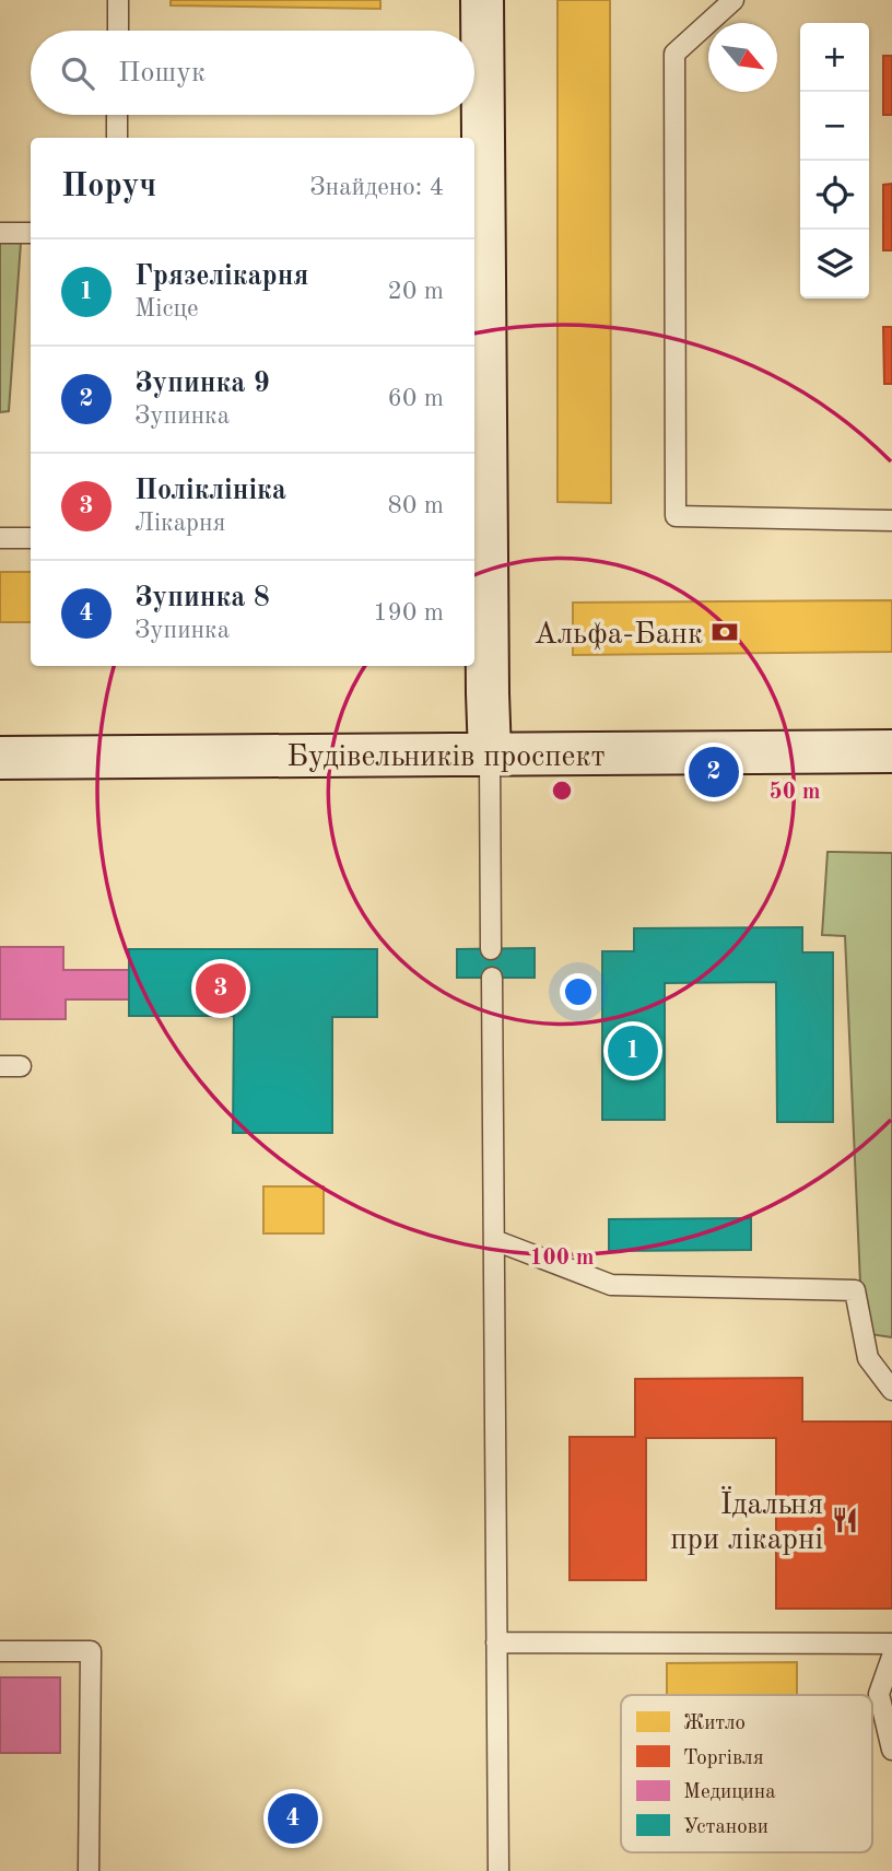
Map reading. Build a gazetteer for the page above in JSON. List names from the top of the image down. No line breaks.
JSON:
{"streets":{"street":["Будівельників проспект"]},"places":{"bank":["Альфа-Банк"],"restaurant":["Їдальня при лікарні"]},"legend":["Житло","Торгівля","Медицина","Установи"],"north":"bottom right","page":{"map_buttons":["+","−"],"search":"Пошук","heading":["Поруч","Знайдено: 4"],"list":[{"mark":"1","name":"Грязелікарня","note":"Місце","value":"20 m"},{"mark":"2","name":"Зупинка 9","note":"Зупинка","value":"60 m"},{"mark":"3","name":"Поліклініка","note":"Лікарня","value":"80 m"},{"mark":"4","name":"Зупинка 8","note":"Зупинка","value":"190 m"}],"pins":["2","3","1","4"]},"rings":["50 m","100 m"]}
